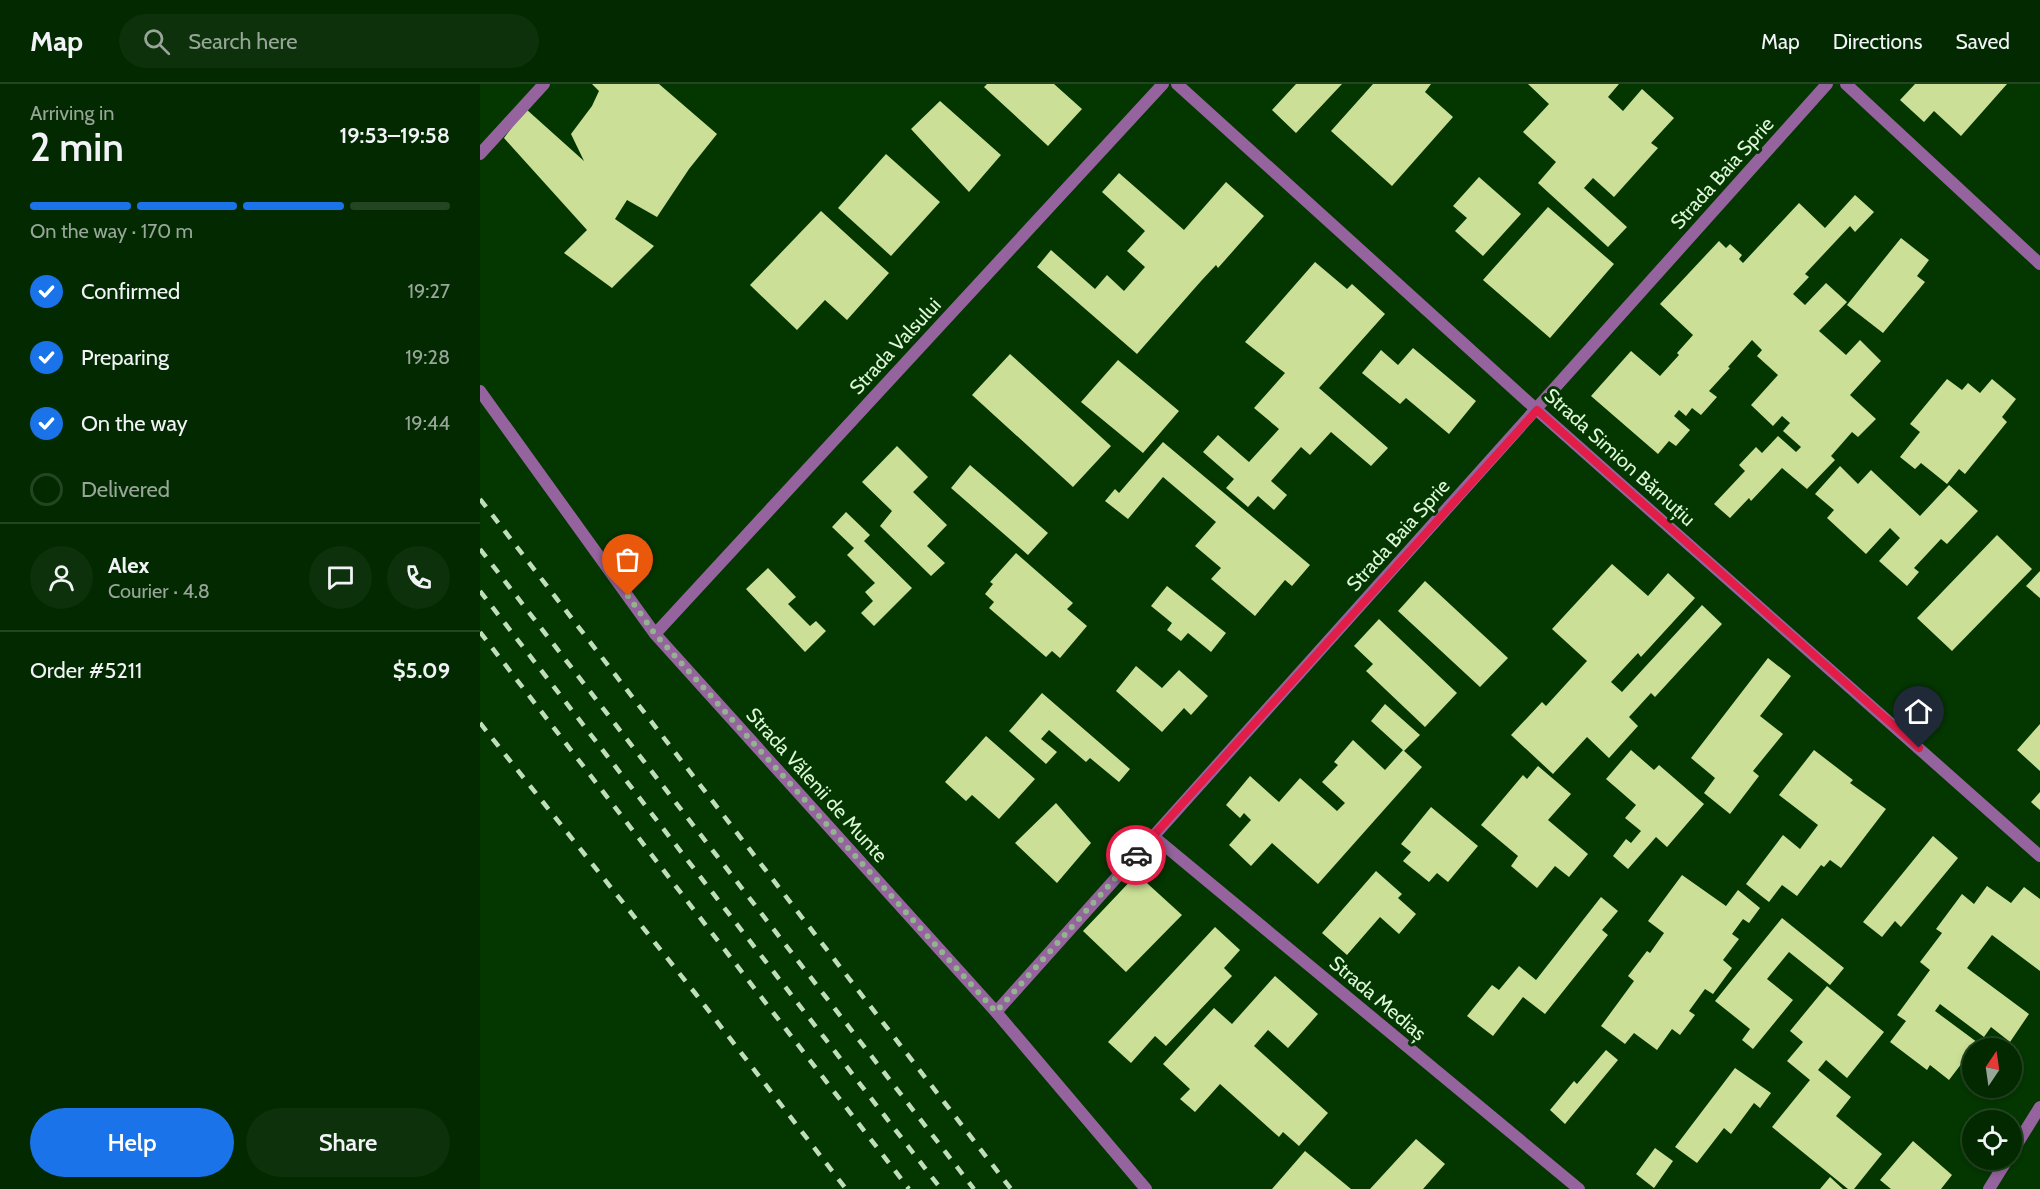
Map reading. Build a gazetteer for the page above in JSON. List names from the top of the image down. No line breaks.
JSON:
{"streets":{"street":["Strada Baia Sprie","Strada Valsului","Strada Simion Bărnuțiu","Strada Vălenii de Munte","Strada Mediaș"]},"crossings":[["Strada Baia Sprie","Strada Simion Bărnuțiu"],["Strada Baia Sprie","Strada Vălenii de Munte"],["Strada Baia Sprie","Strada Mediaș"],["Strada Valsului","Strada Vălenii de Munte"]],"north":"top","page":{"header":"Map","search":"Search here","nav":["Map","Directions","Saved"],"heading":["2 min","Arriving in","19:53–19:58"],"panel":["Alex","Courier · 4.8","Order #5211","$5.09"],"bar":"On the way · 170 m","list":[["Confirmed","19:27"],["Preparing","19:28"],["On the way","19:44"],"Delivered"],"buttons":["Help","Share"]}}
